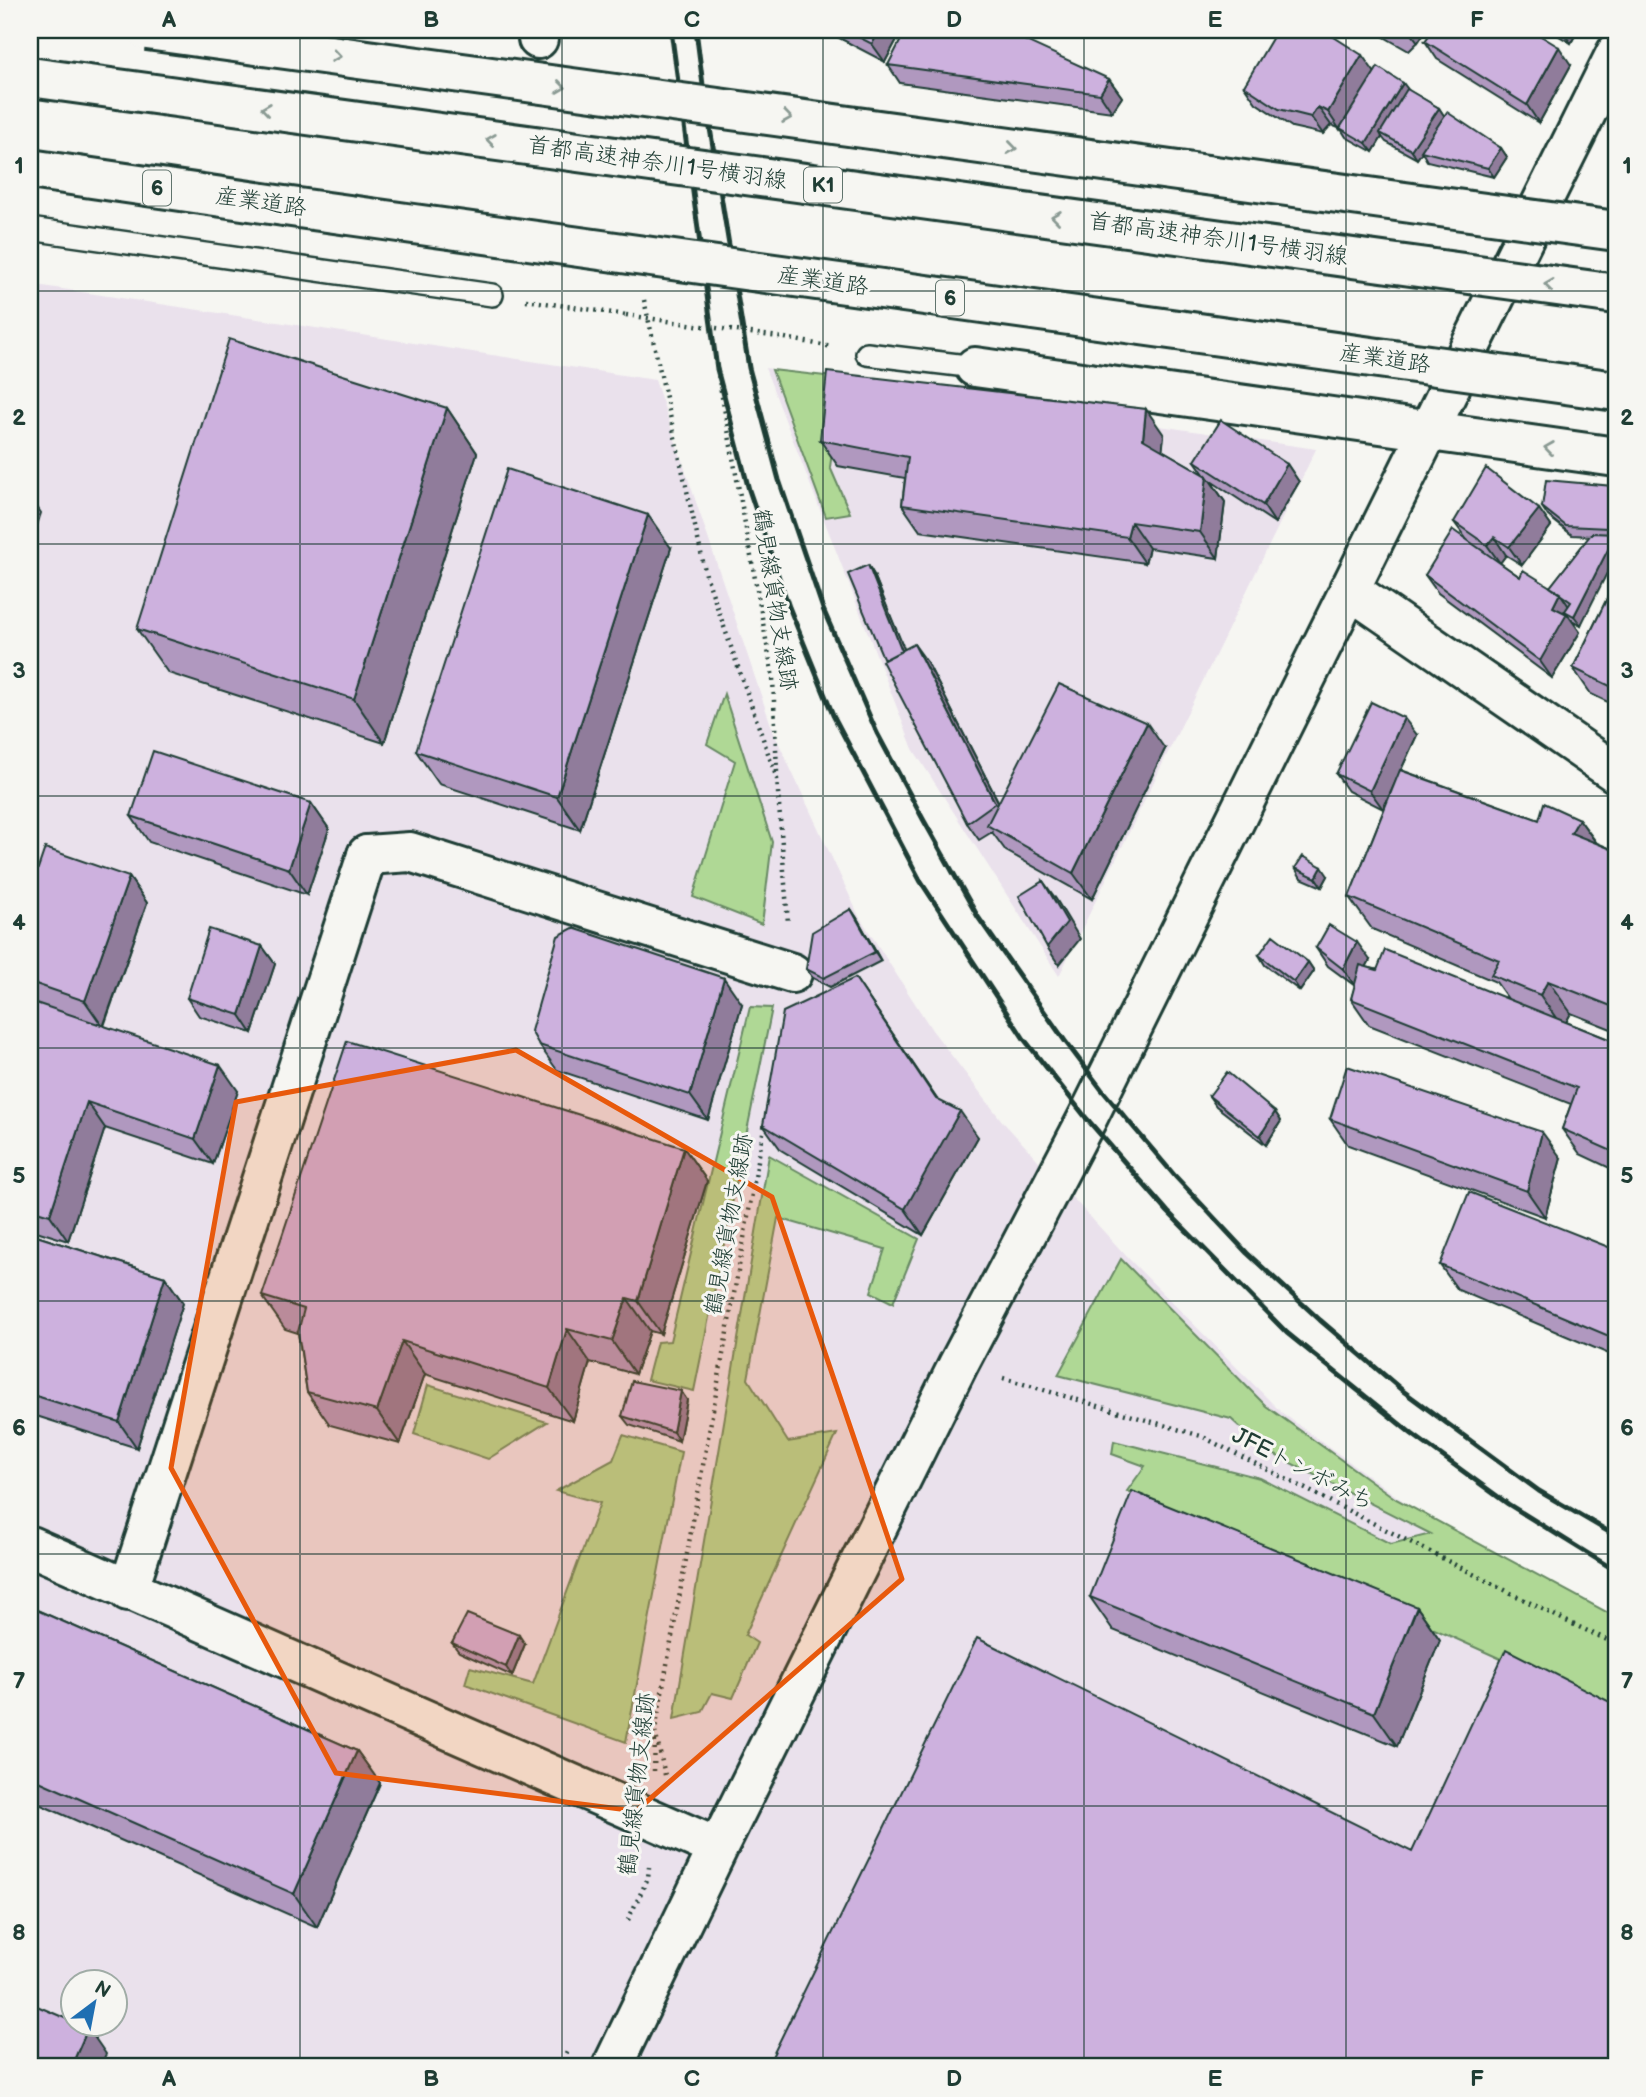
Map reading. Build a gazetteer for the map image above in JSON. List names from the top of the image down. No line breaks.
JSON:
{"streets":{"main road":["首都高速神奈川1号横羽線","K1","6","産業道路"],"path":["鶴見線貨物支線跡","JFEトンボみち"]},"north":"top right","grid":{"columns":["A","B","C","D","E","F"],"rows":["1","2","3","4","5","6","7","8"]}}
